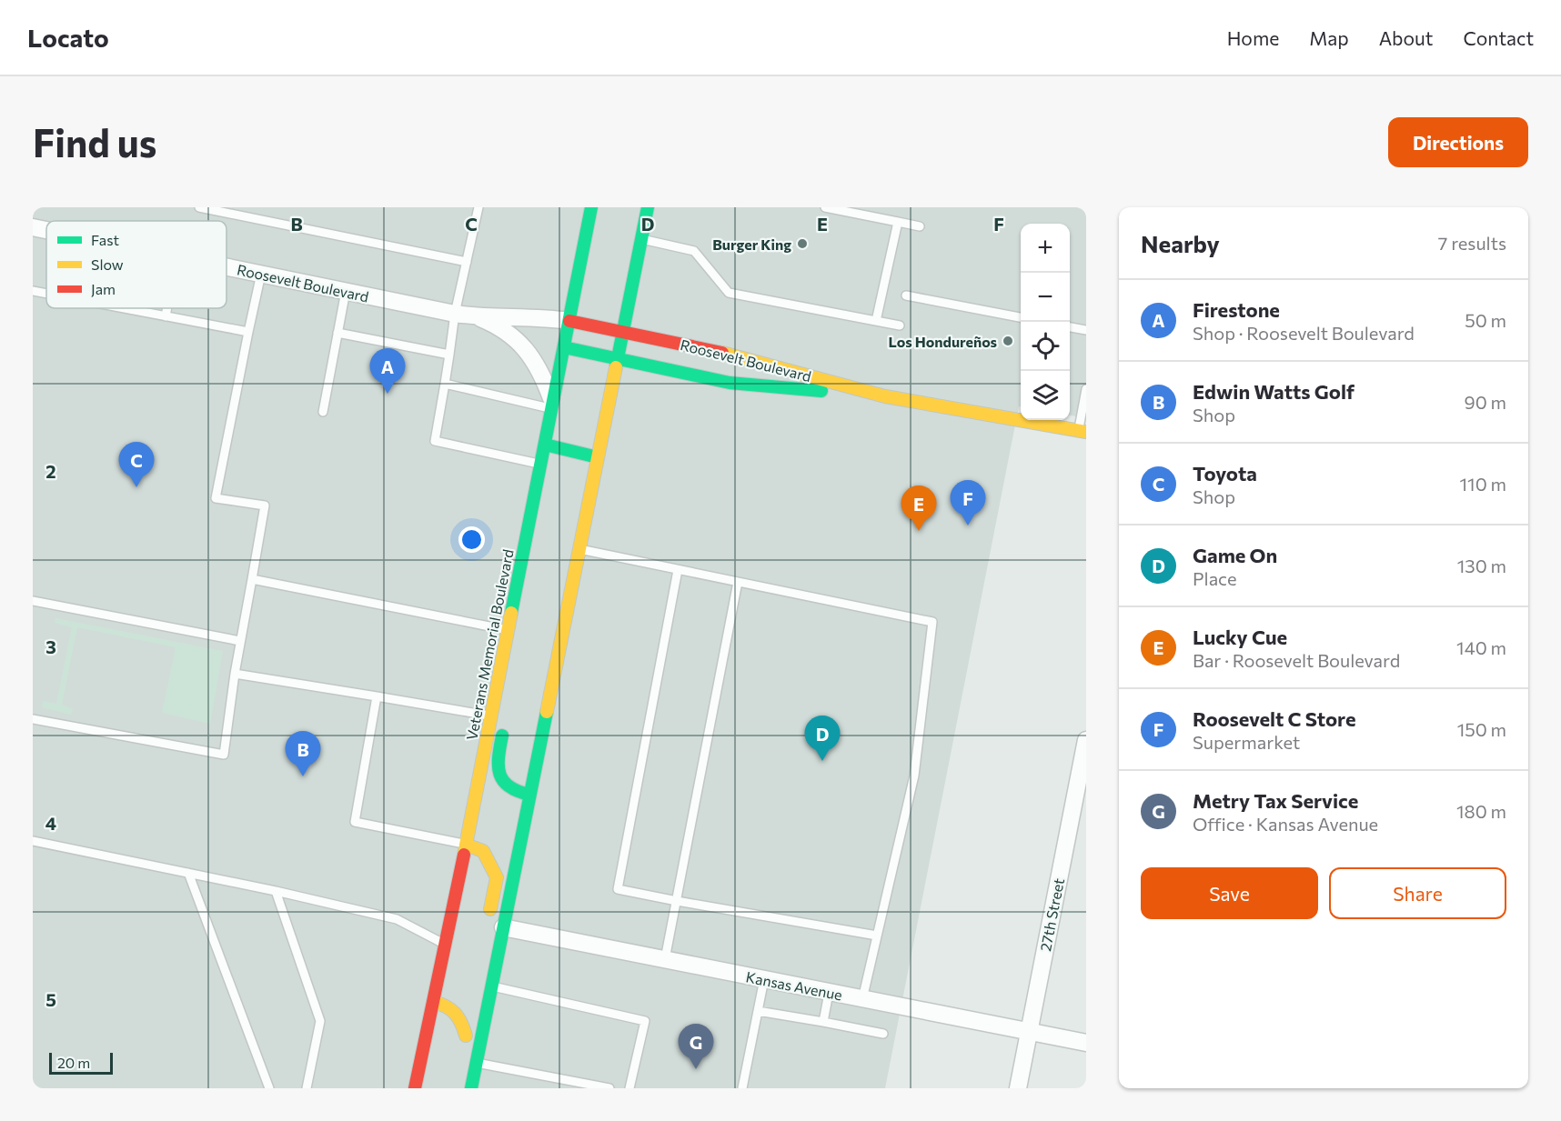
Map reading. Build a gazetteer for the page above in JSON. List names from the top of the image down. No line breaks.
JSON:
{"streets":{"main road":["Roosevelt Boulevard","Veterans Memorial Boulevard"],"street":["27th Street","Kansas Avenue"]},"crossings":[["Roosevelt Boulevard","Veterans Memorial Boulevard"],["27th Street","Kansas Avenue"]],"places":["Burger King","Los Hondureños"],"legend":["Fast","Slow","Jam"],"scale_bar":"20 m","page":{"header":"Locato","nav":["Home","Map","About","Contact"],"buttons":["Directions",["Save","Share"]],"title":"Find us","heading":["Nearby","7 results"],"map_buttons":["+","−"],"list":[{"mark":"A","name":"Firestone","note":"Shop · Roosevelt Boulevard","value":"50 m"},{"mark":"B","name":"Edwin Watts Golf","note":"Shop","value":"90 m"},{"mark":"C","name":"Toyota","note":"Shop","value":"110 m"},{"mark":"D","name":"Game On","note":"Place","value":"130 m"},{"mark":"E","name":"Lucky Cue","note":"Bar · Roosevelt Boulevard","value":"140 m"},{"mark":"F","name":"Roosevelt C Store","note":"Supermarket","value":"150 m"},{"mark":"G","name":"Metry Tax Service","note":"Office · Kansas Avenue","value":"180 m"}],"pins":["A","C","F","E","D","B","G"],"scale":"20 m"},"grid":{"columns":["B","C","D","E","F"],"rows":["2","3","4","5"]}}
